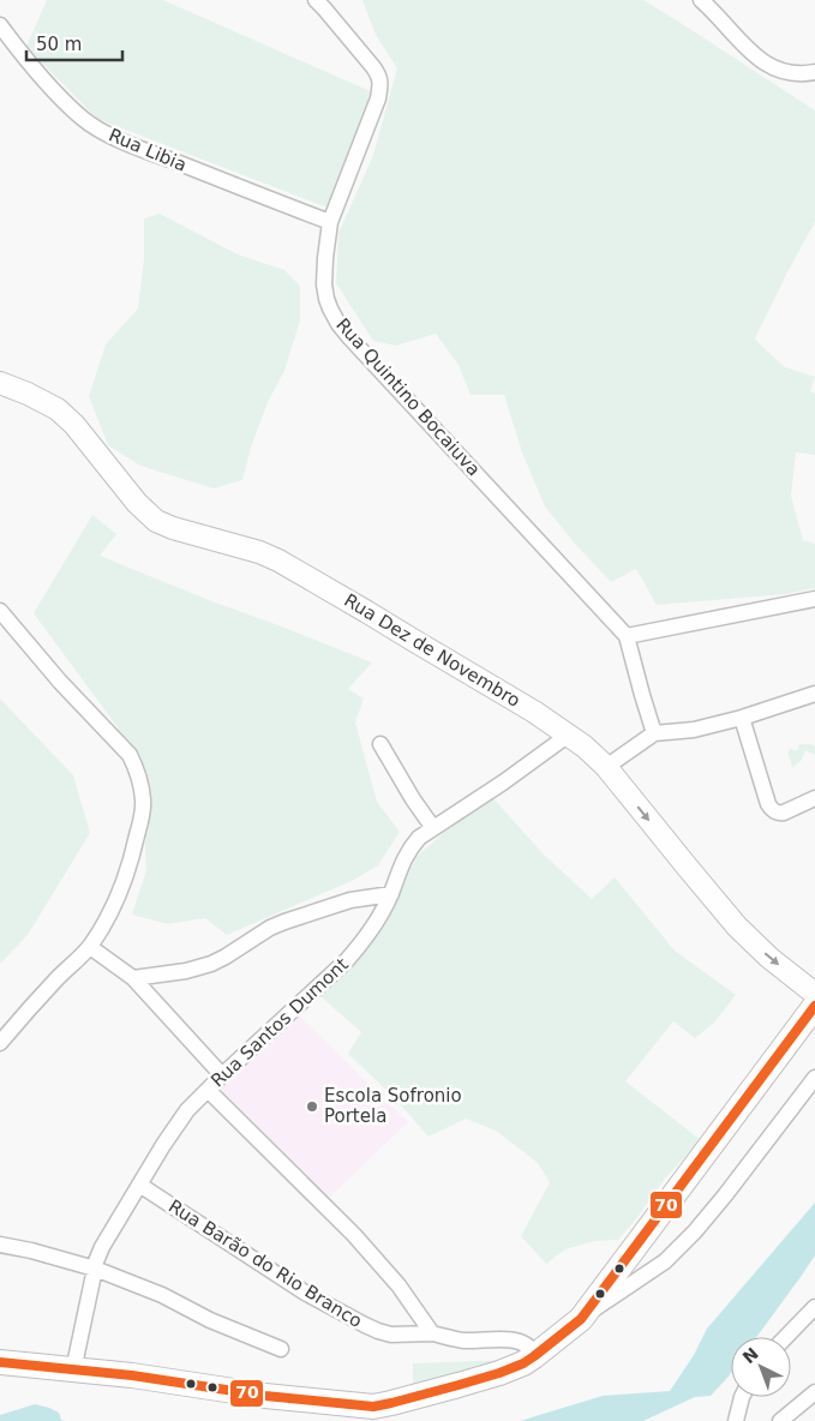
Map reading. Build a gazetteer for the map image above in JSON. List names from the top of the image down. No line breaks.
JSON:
{"streets":{"main road":["Rua Dez de Novembro"],"street":["Rua Libia","Rua Quintino Bocaiuva","Rua Santos Dumont","Rua Barão do Rio Branco"]},"crossings":[["Rua Libia","Rua Quintino Bocaiuva"],["Rua Dez de Novembro","Rua Santos Dumont"],["Rua Santos Dumont","Rua Barão do Rio Branco"]],"places":["Escola Sofronio Portela"],"lines":["transit line 70"],"scale_bar":"50 m","north":"top left"}
